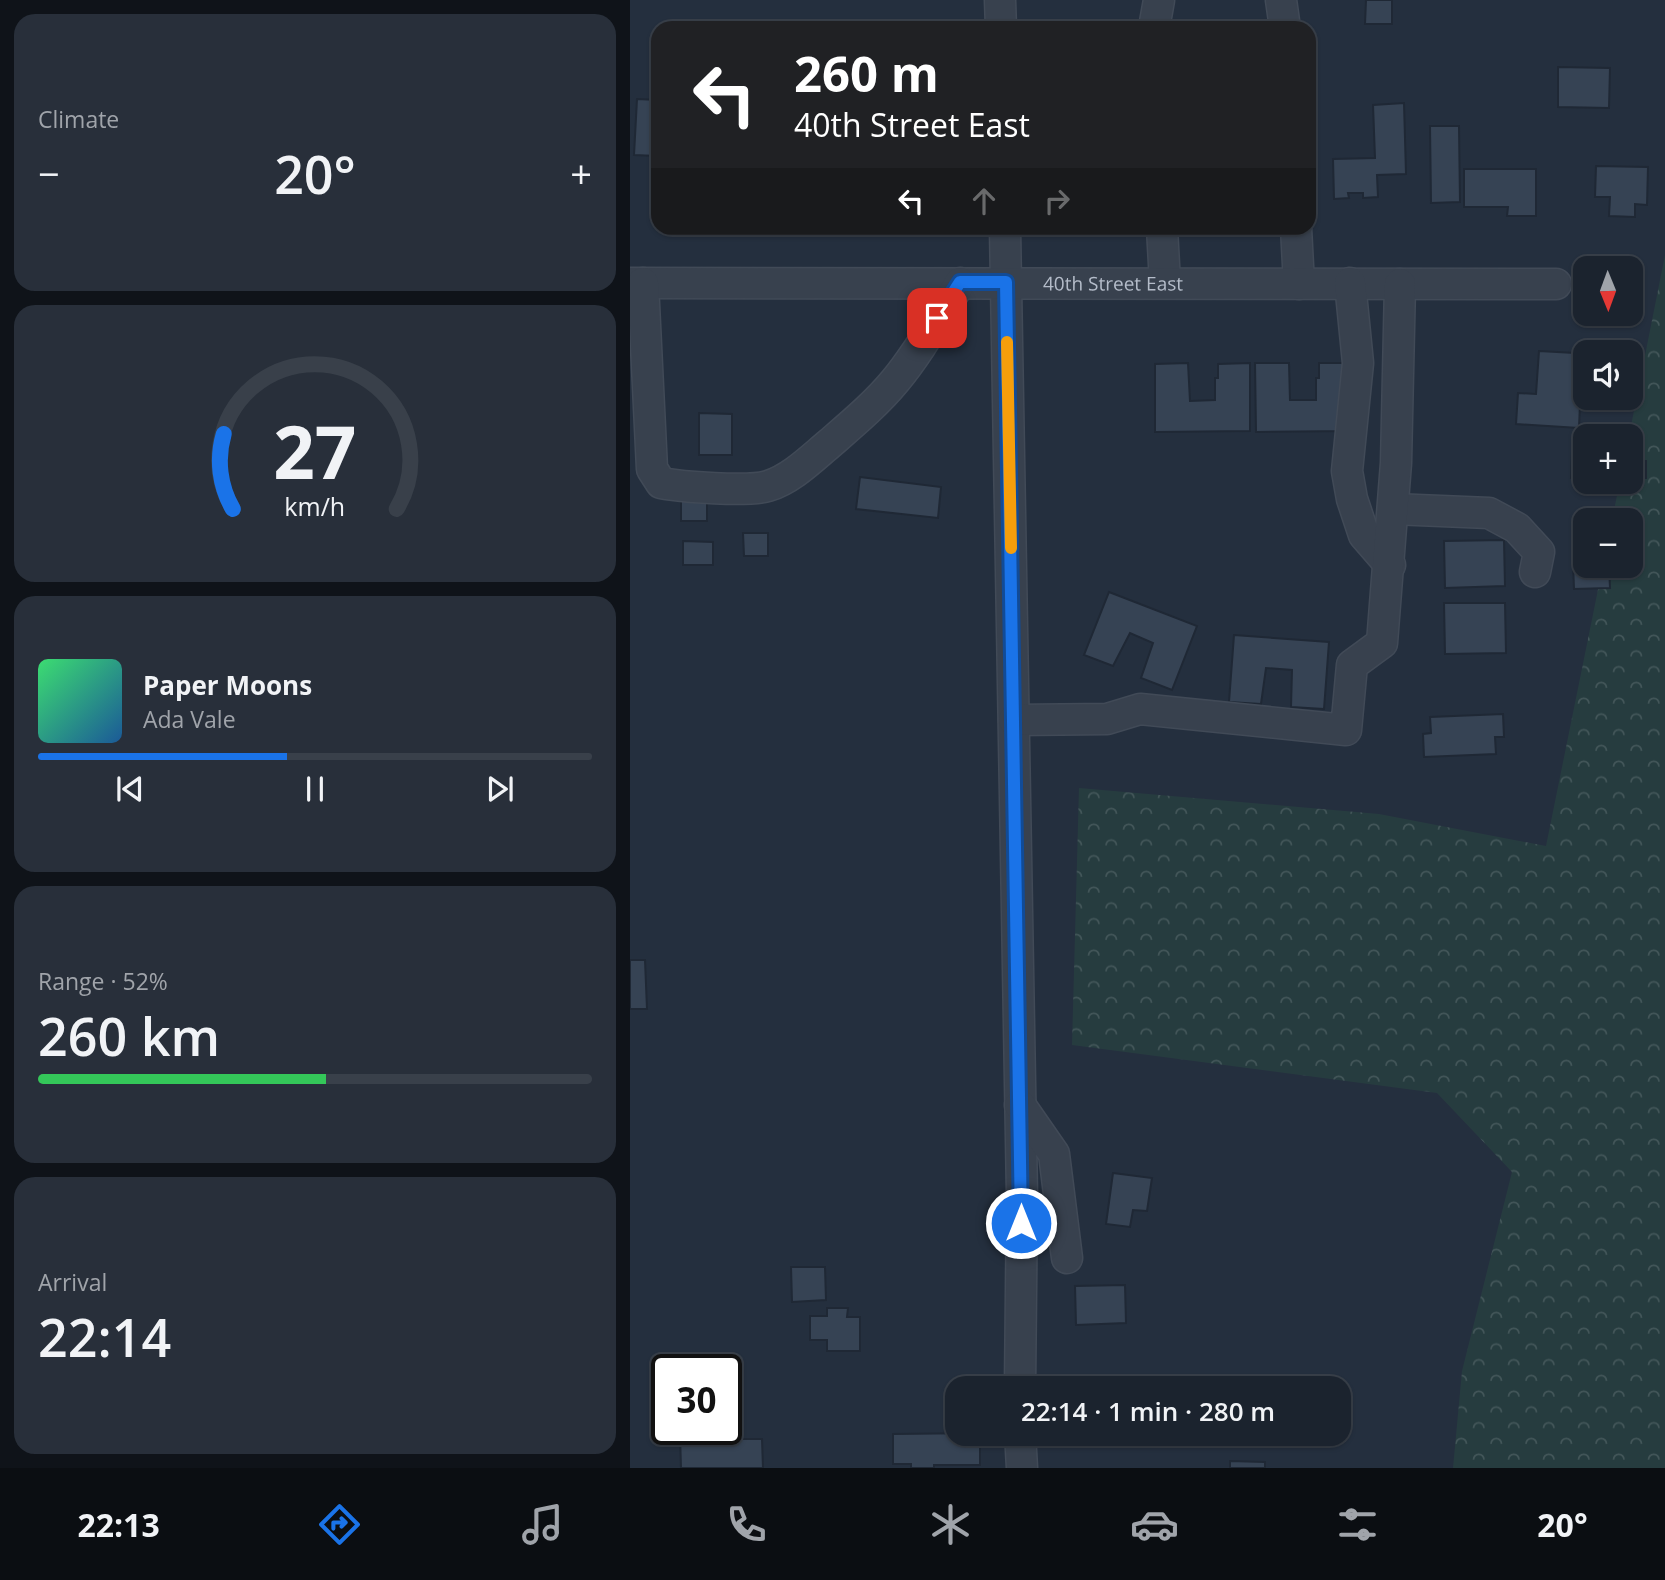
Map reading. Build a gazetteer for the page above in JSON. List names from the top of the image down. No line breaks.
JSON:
{"streets":{"street":["40th Street East"]},"north":"bottom","page":{"tile":["Climate",["Range · 52%","260 km"],["Arrival","22:14"]],"turn":["260 m","40th Street East"],"heat":["−","20°","+"],"map_buttons":["+","−"],"song":["Paper Moons","Ada Vale"],"limit":"30","trip":"22:14 · 1 min · 280 m","tabs":["22:13","20°"],"gauge":["27","km/h"]}}
